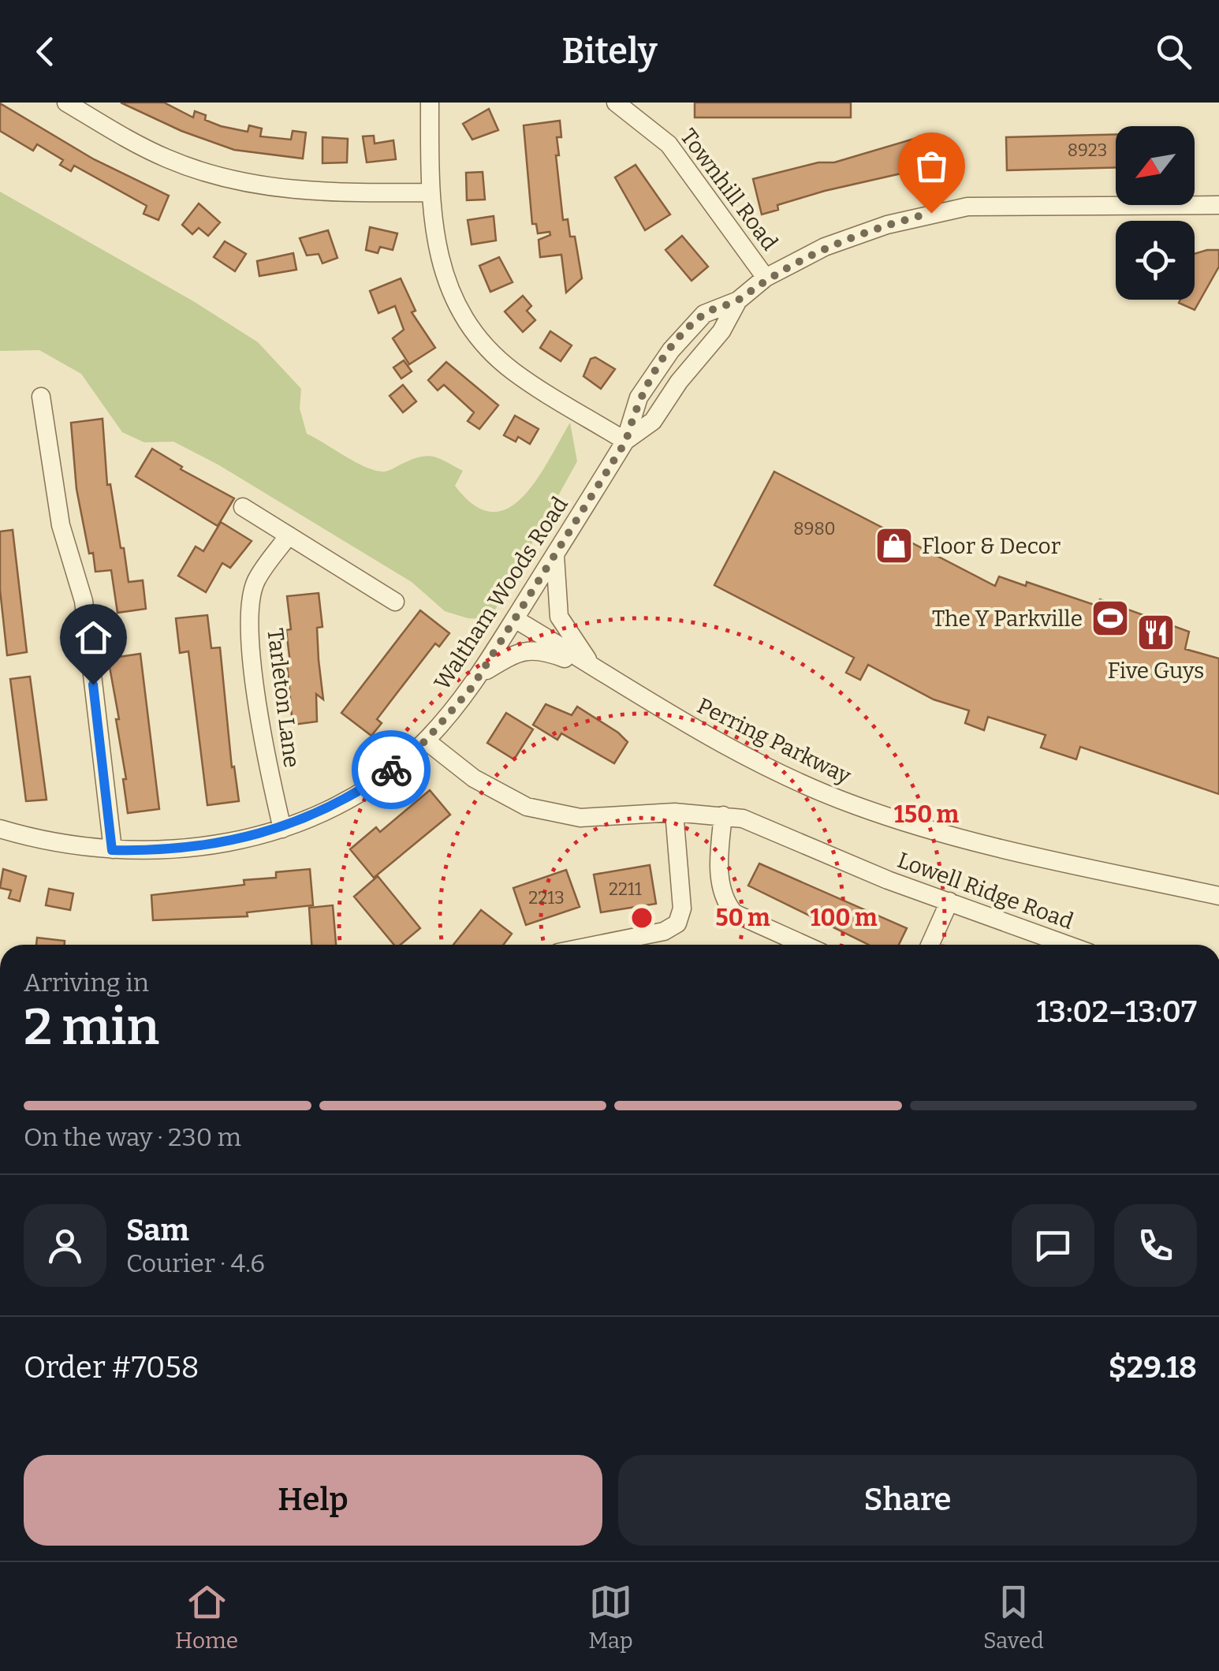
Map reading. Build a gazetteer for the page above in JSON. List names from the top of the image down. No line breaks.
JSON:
{"streets":{"street":["Townhill Road","Waltham Woods Road","Tarleton Lane","Perring Parkway","Lowell Ridge Road"]},"crossings":[["Townhill Road","Waltham Woods Road"],["Waltham Woods Road","Tarleton Lane"],["Waltham Woods Road","Perring Parkway"],["Waltham Woods Road","Lowell Ridge Road"]],"places":{"shop":["Floor & Decor"],"sports":["The Y Parkville"],"restaurant":["Five Guys"]},"house_numbers":["8923","8980","2211","2213"],"north":"bottom left","page":{"header":"Bitely","heading":["2 min","Arriving in","13:02–13:07"],"panel":["Sam","Courier · 4.6","Order #7058","$29.18"],"bar":"On the way · 230 m","buttons":["Help","Share"],"tabs":["Home","Map","Saved"]},"rings":["150 m","50 m","100 m"]}
